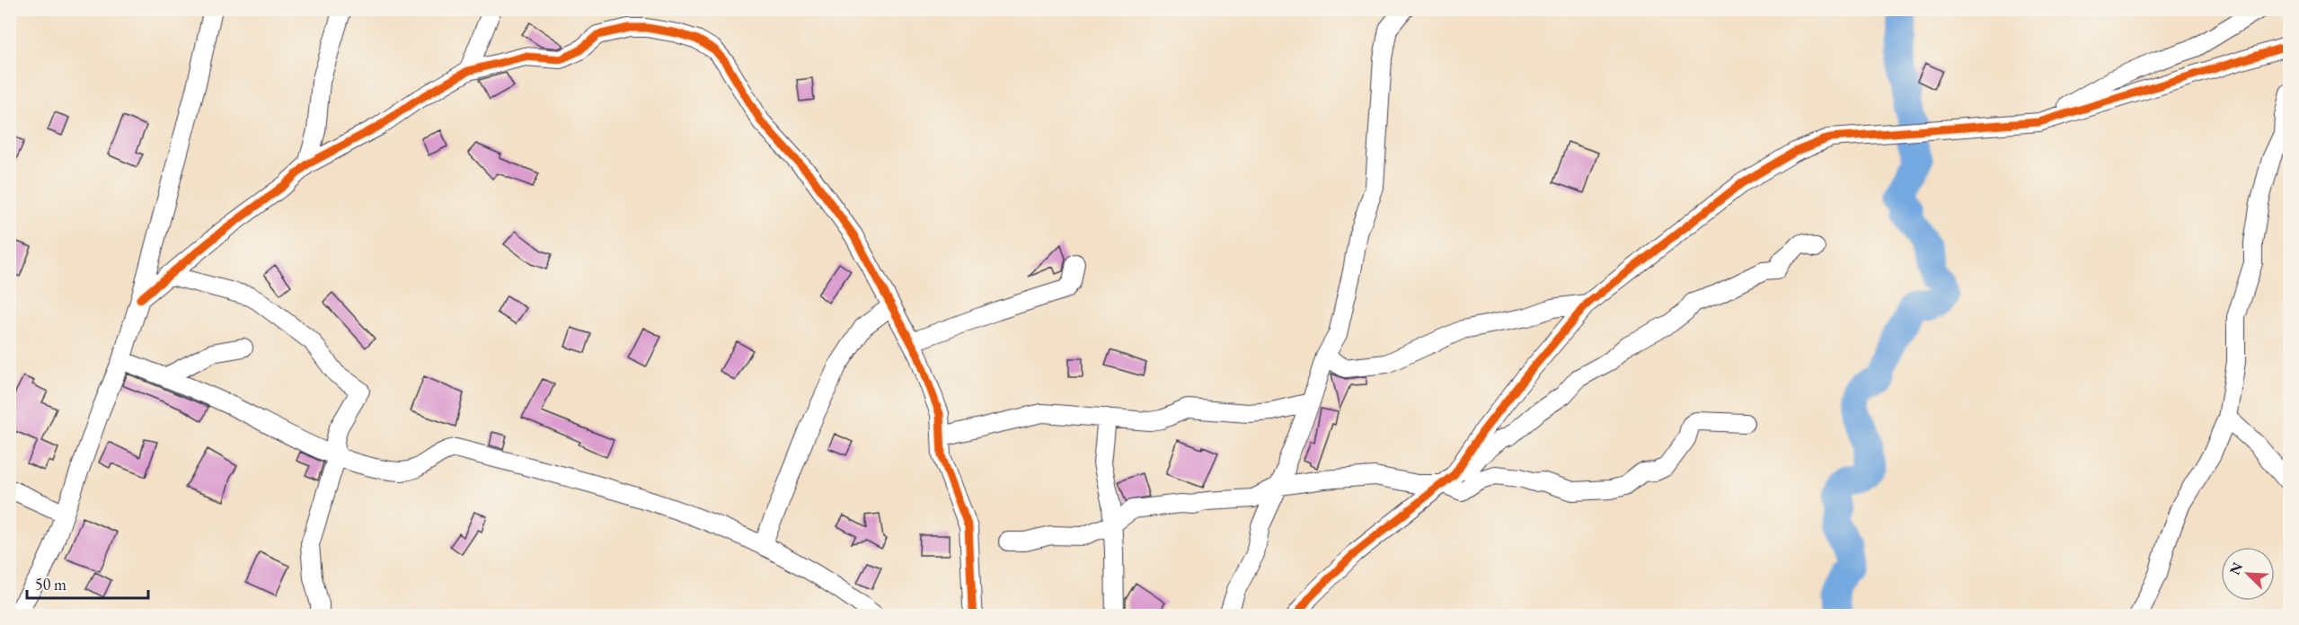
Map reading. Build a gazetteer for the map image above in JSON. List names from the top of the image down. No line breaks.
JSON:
{"scale_bar":"50 m","north":"top left"}
